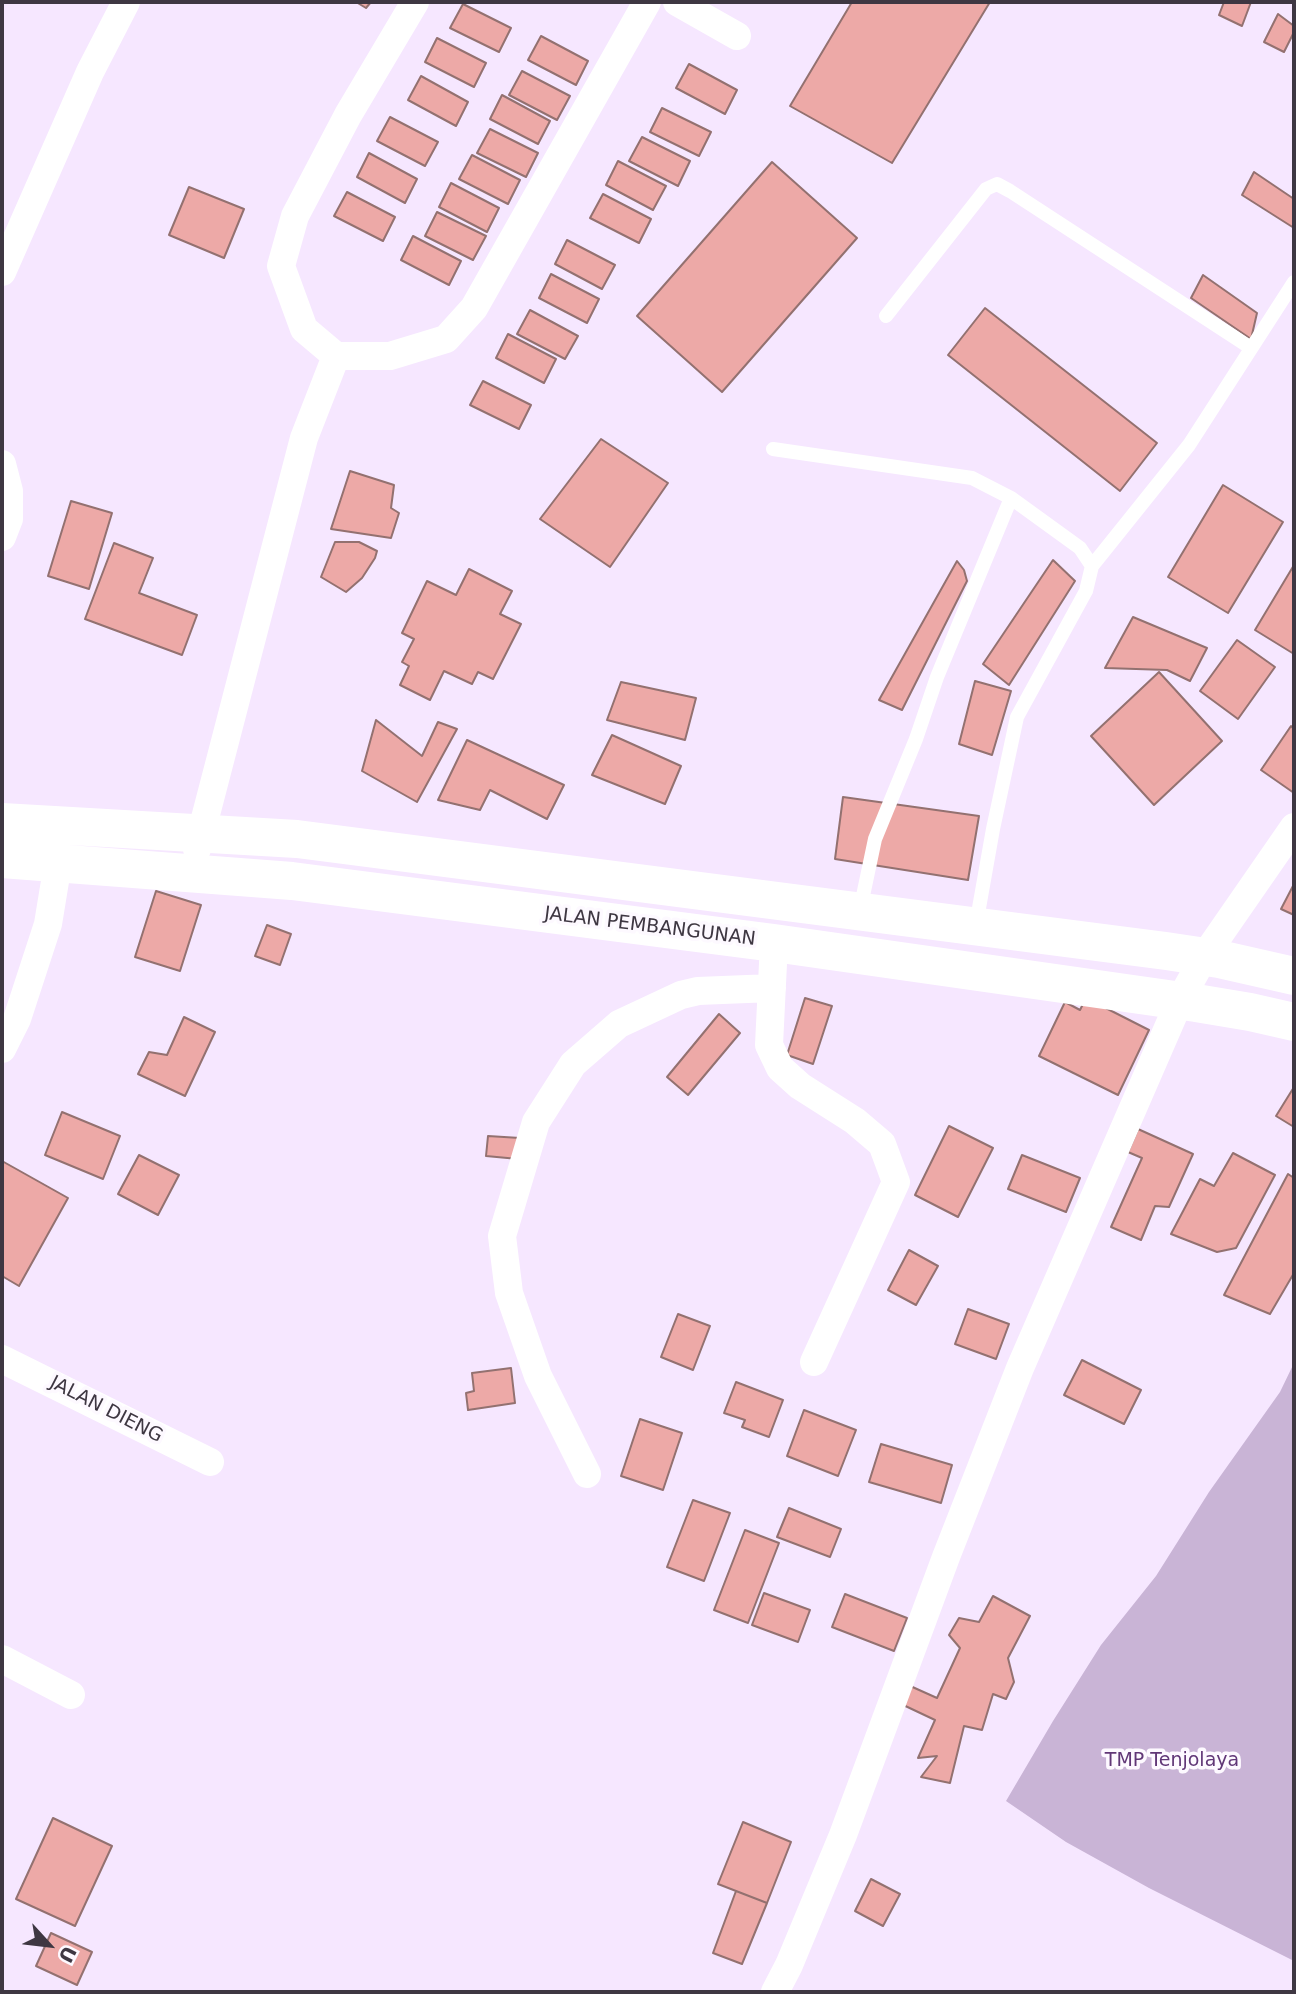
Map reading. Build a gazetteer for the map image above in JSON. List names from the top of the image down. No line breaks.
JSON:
{"streets":{"main road":["JALAN PEMBANGUNAN"],"street":["JALAN DIENG"]},"parks":["TMP Tenjolaya"],"north":"bottom right"}
